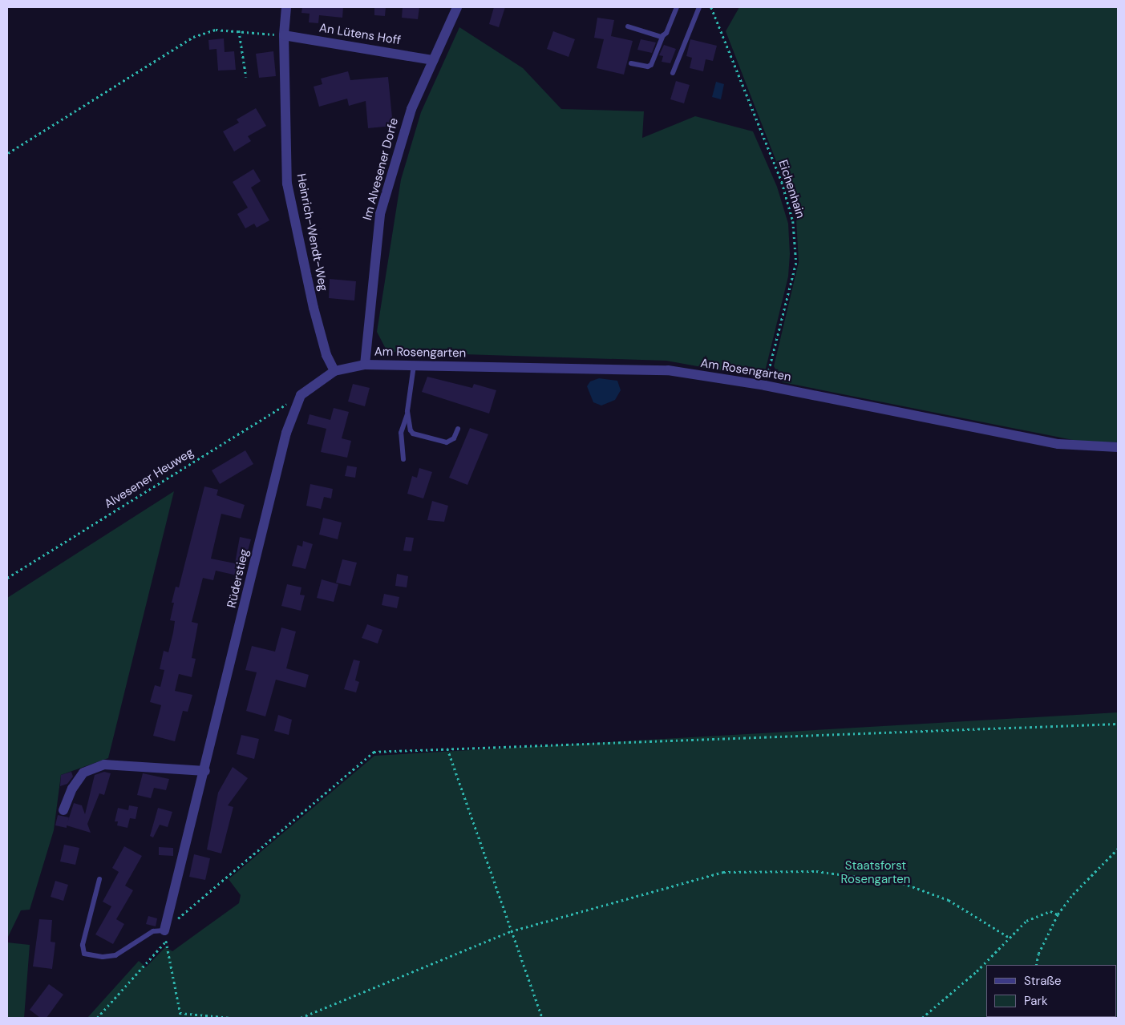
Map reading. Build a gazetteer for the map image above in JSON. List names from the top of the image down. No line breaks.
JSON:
{"streets":{"street":["An Lütens Hoff","Im Alvesener Dorfe","Heinrich-Wendt-Weg","Am Rosengarten","Rüderstieg"],"path":["Eichenhain","Alvesener Heuweg"]},"crossings":[["An Lütens Hoff","Im Alvesener Dorfe"],["An Lütens Hoff","Heinrich-Wendt-Weg"],["Im Alvesener Dorfe","Am Rosengarten"],["Eichenhain","Am Rosengarten"],["Alvesener Heuweg","Rüderstieg"]],"parks":["Staatsforst Rosengarten"],"legend":["Straße","Park"]}
